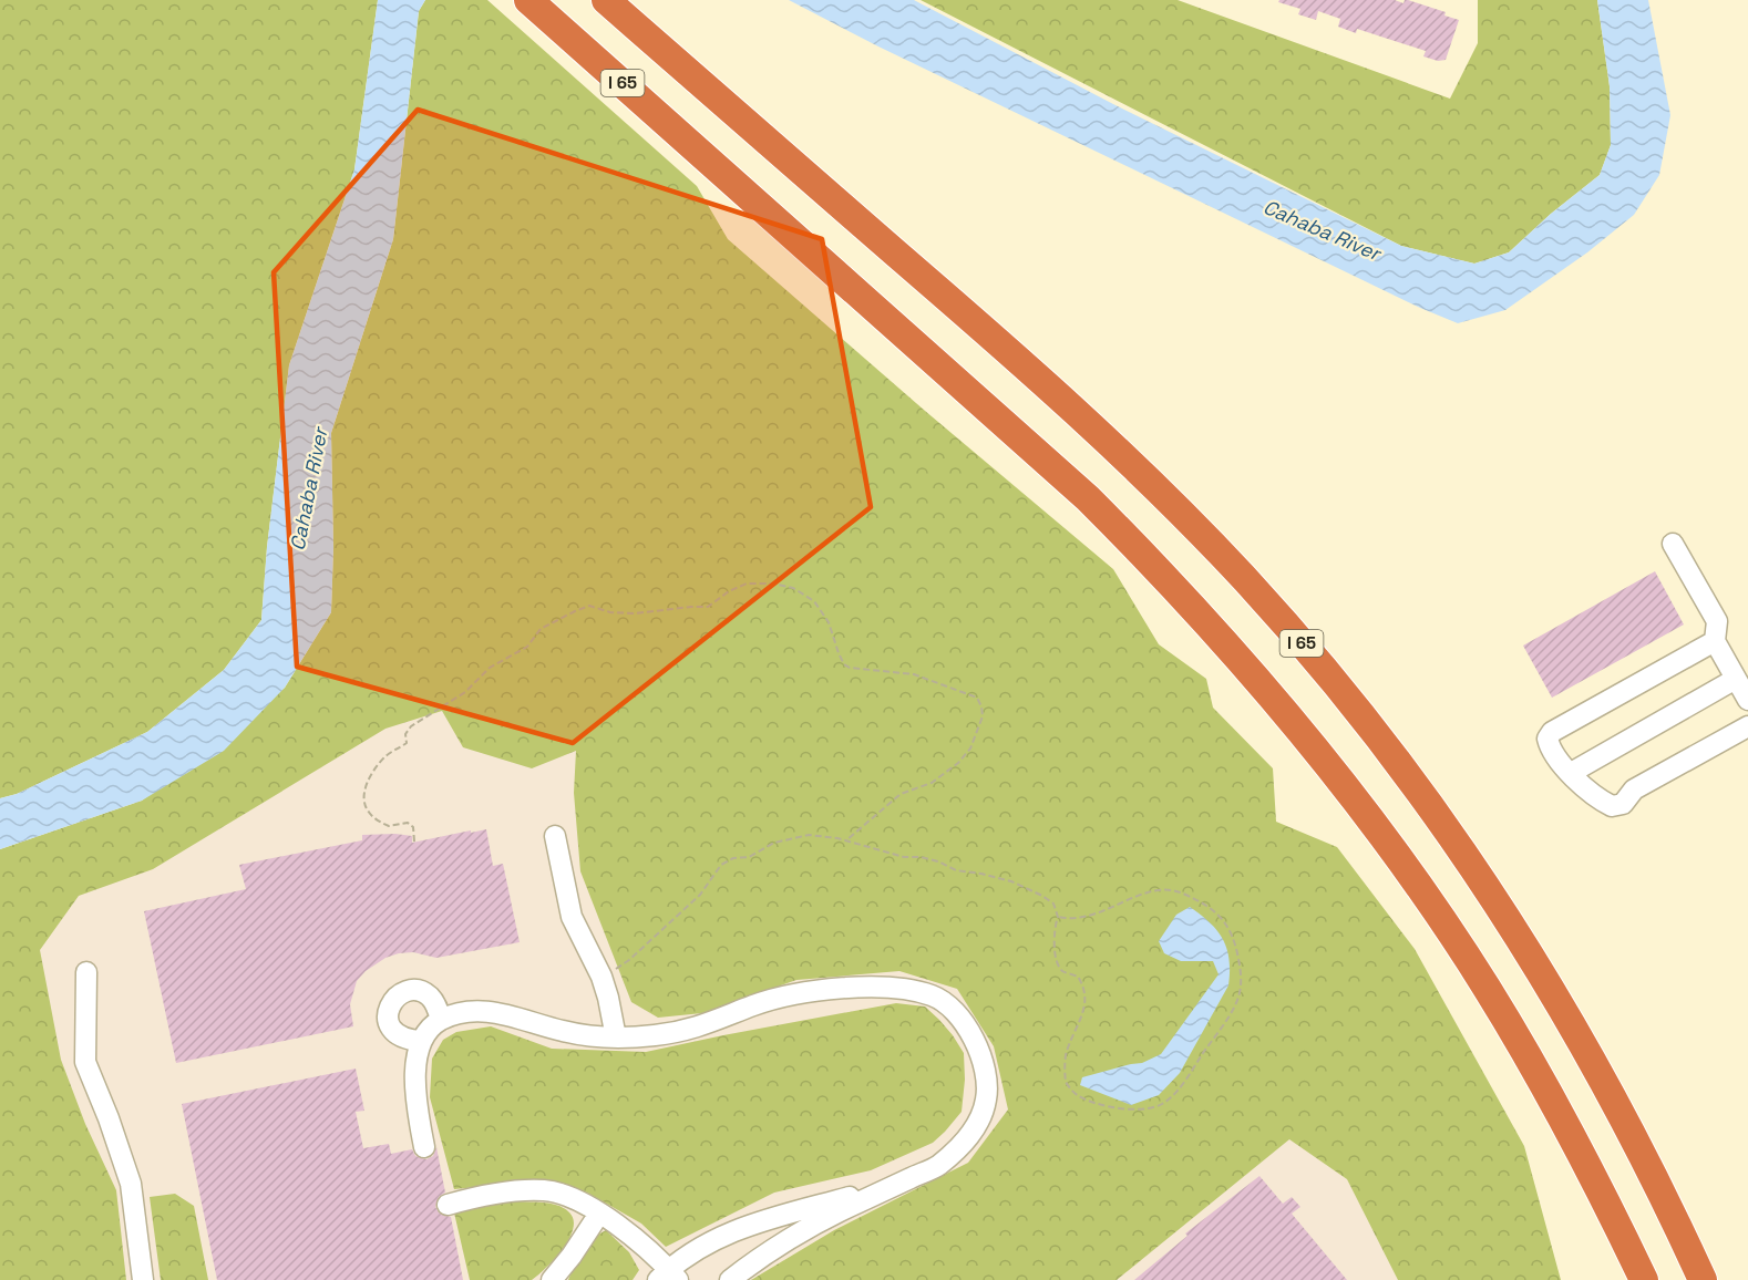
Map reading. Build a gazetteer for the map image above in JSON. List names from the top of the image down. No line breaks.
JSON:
{"streets":{"highway":["I 65"]},"water":["Cahaba River"]}
